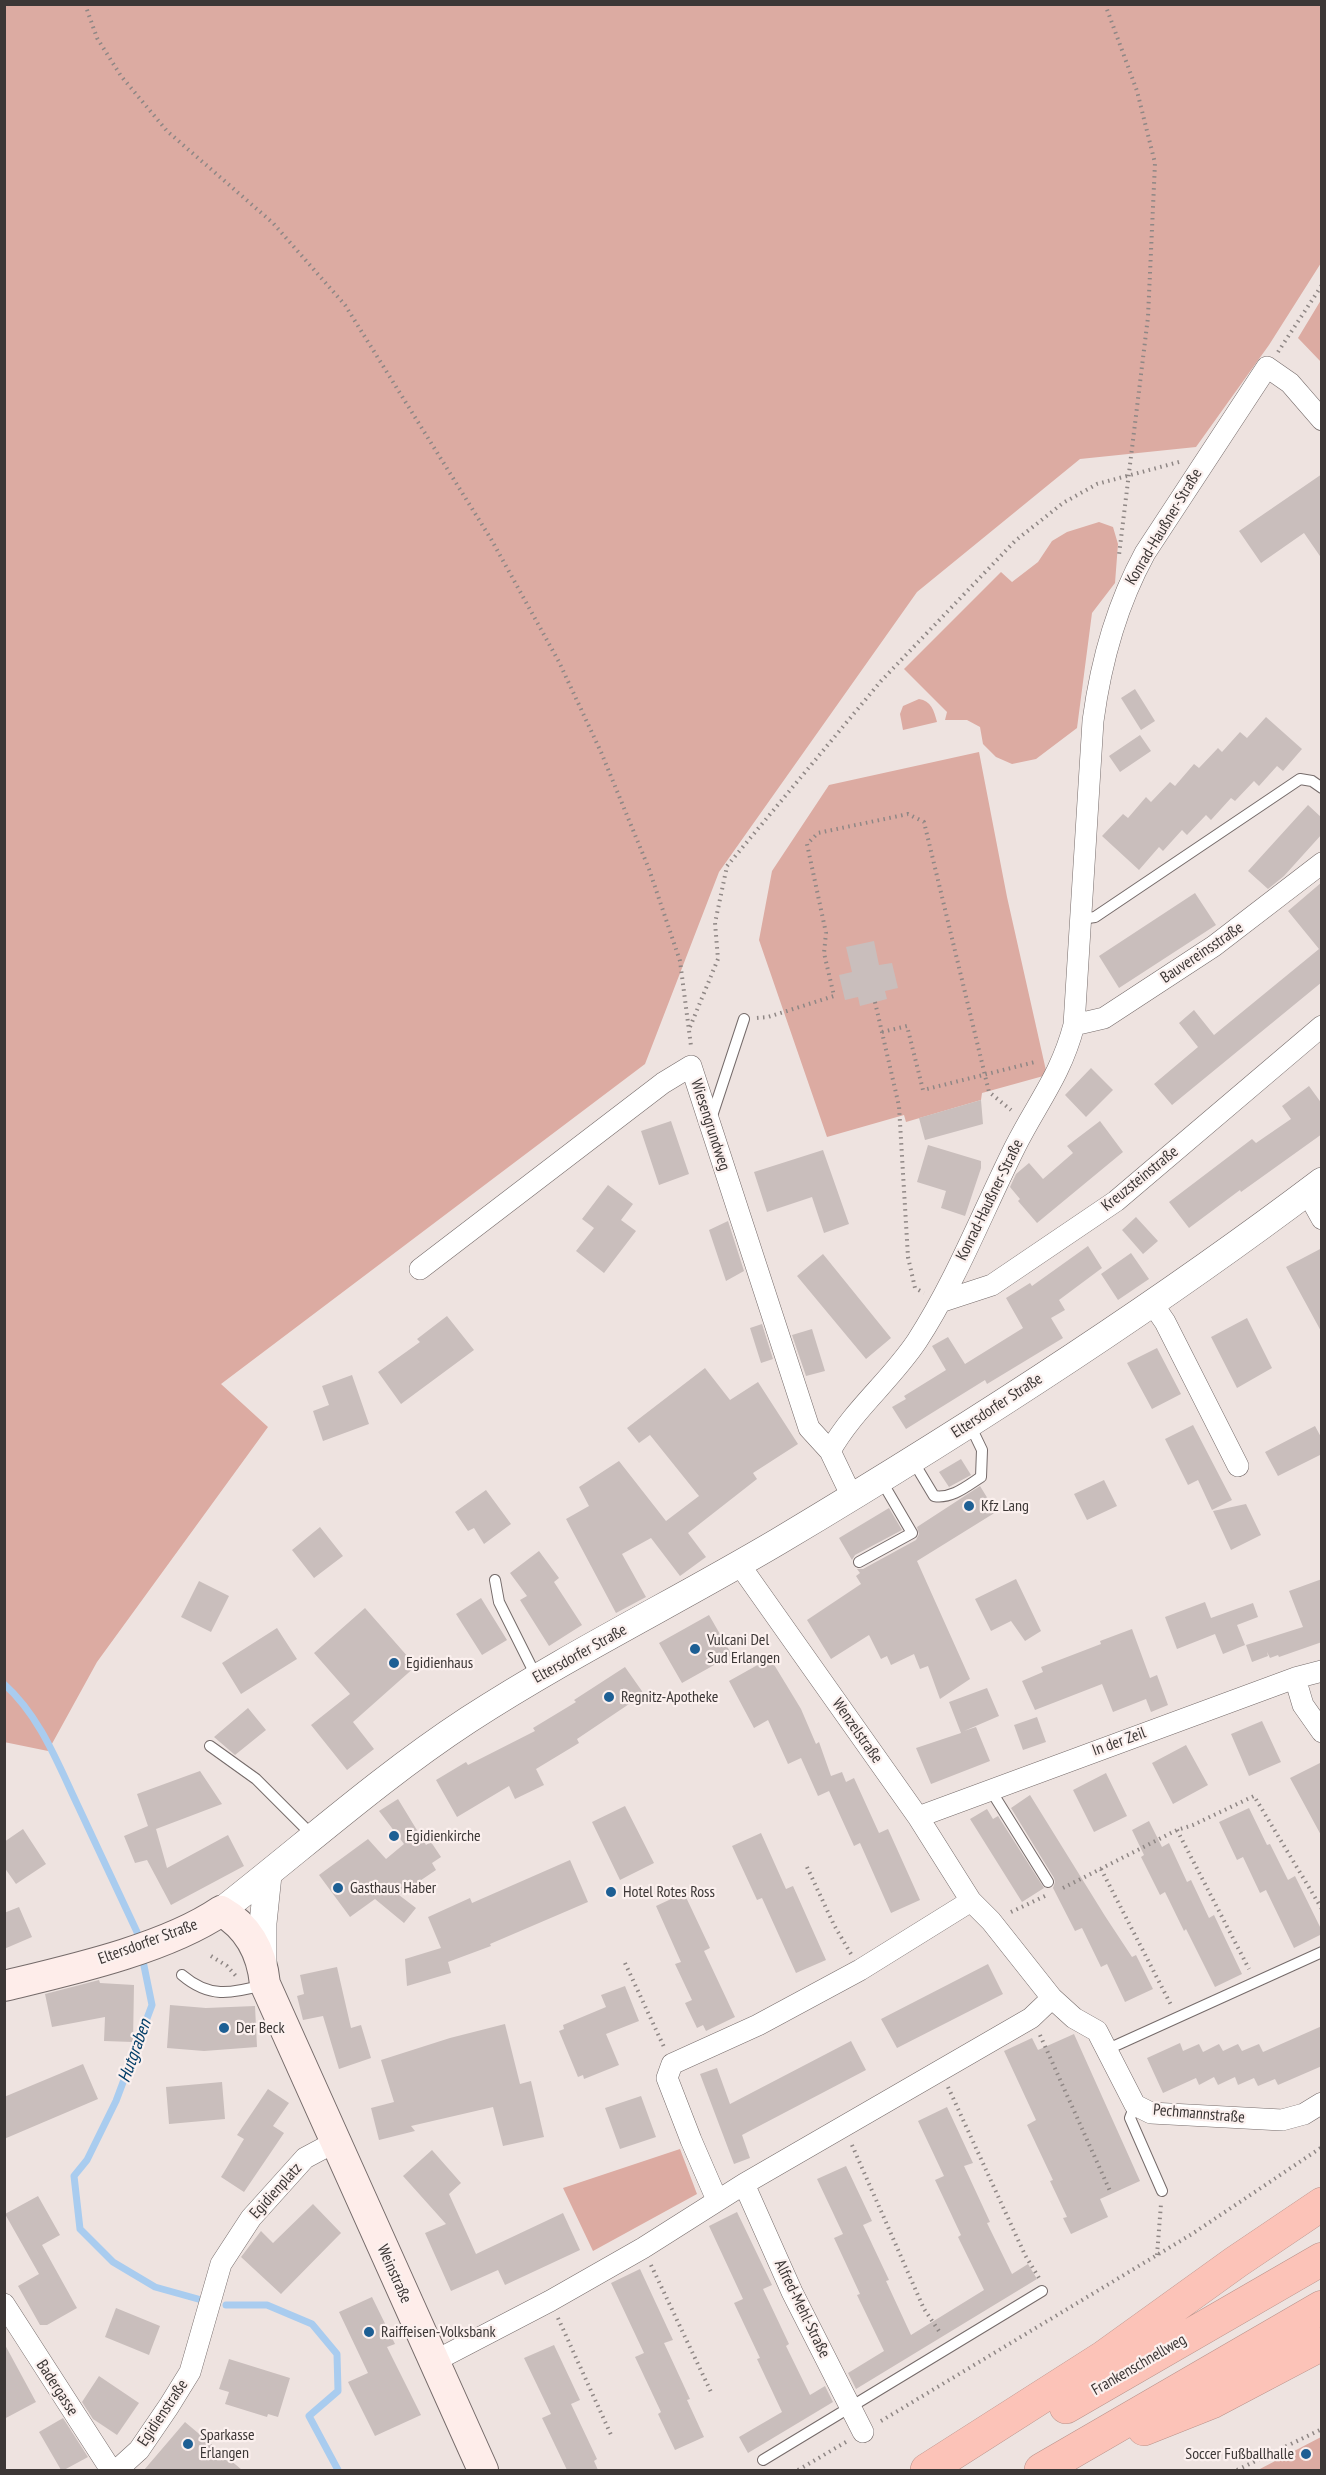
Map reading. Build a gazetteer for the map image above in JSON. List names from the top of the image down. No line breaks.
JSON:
{"streets":{"highway":["Frankenschnellweg"],"main road":["Eltersdorfer Straße","Weinstraße"],"street":["Konrad-Haußner-Straße","Bauvereinsstraße","Wiesengrundweg","Kreuzsteinstraße","Wenzelstraße","In der Zeil","Pechmannstraße","Egidienplatz","Alfred-Mehl-Straße","Badergasse","Egidienstraße"]},"crossings":[["Konrad-Haußner-Straße","Bauvereinsstraße"],["Konrad-Haußner-Straße","Wiesengrundweg"],["Konrad-Haußner-Straße","Kreuzsteinstraße"],["Wiesengrundweg","Eltersdorfer Straße"],["Eltersdorfer Straße","Wenzelstraße"],["Wenzelstraße","In der Zeil"],["Wenzelstraße","Pechmannstraße"],["Egidienplatz","Weinstraße"],["Egidienplatz","Egidienstraße"]],"water":["Hutgraben"],"places":["Kfz Lang","Vulcani Del Sud Erlangen","Egidienhaus","Regnitz-Apotheke","Egidienkirche","Gasthaus Haber","Hotel Rotes Ross","Der Beck","Raiffeisen-Volksbank","Sparkasse Erlangen","Soccer Fußballhalle"]}
